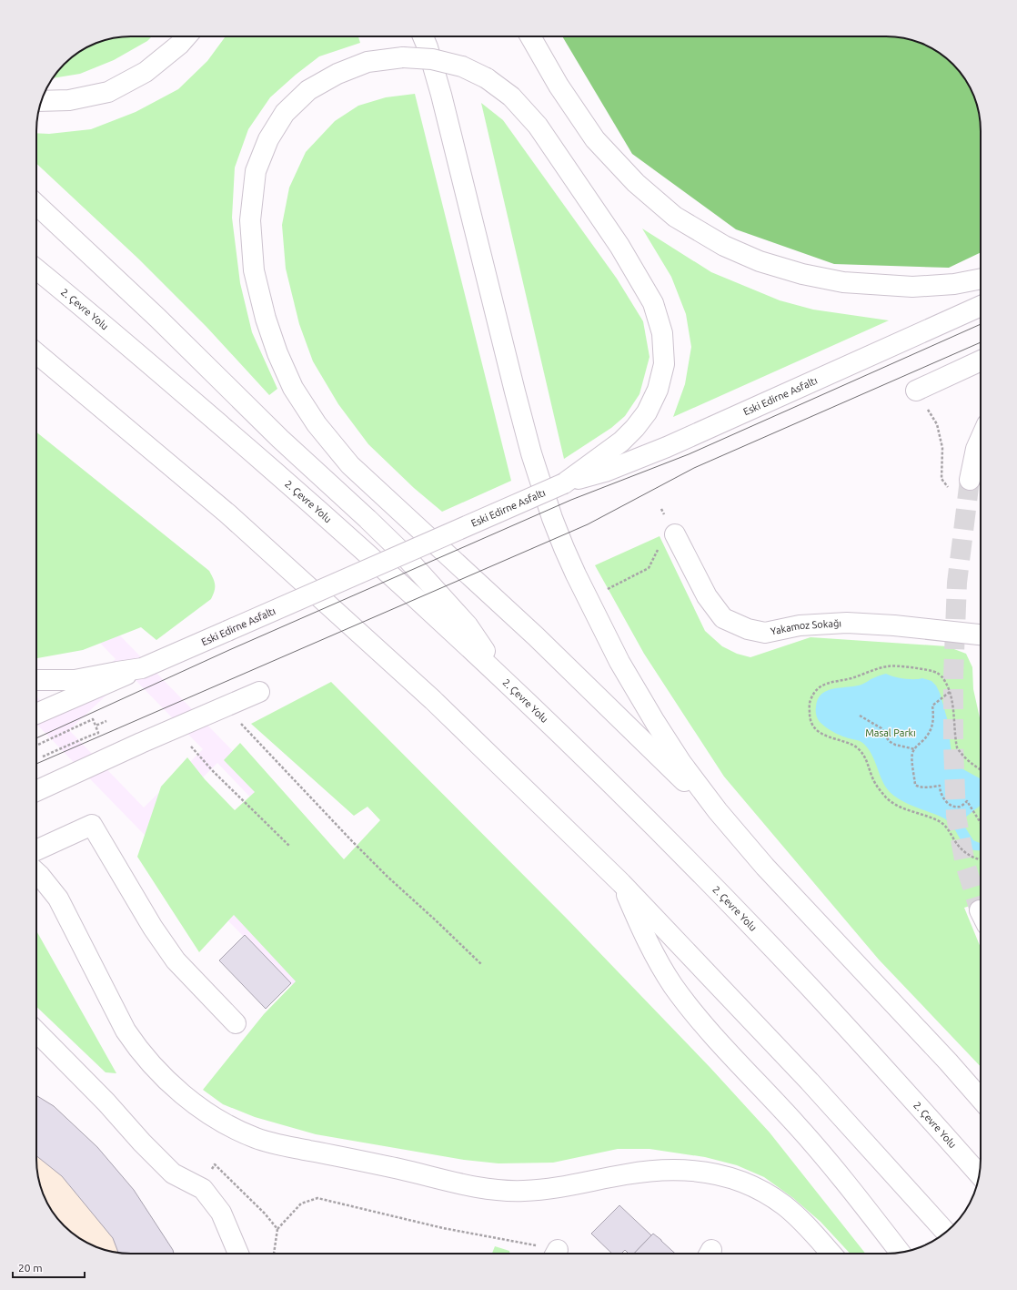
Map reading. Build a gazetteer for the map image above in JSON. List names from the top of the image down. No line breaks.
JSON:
{"streets":{"main road":["2. Çevre Yolu","Eski Edirne Asfaltı","Yakamoz Sokağı"]},"parks":["Masal Parkı"],"scale_bar":"20 m"}
